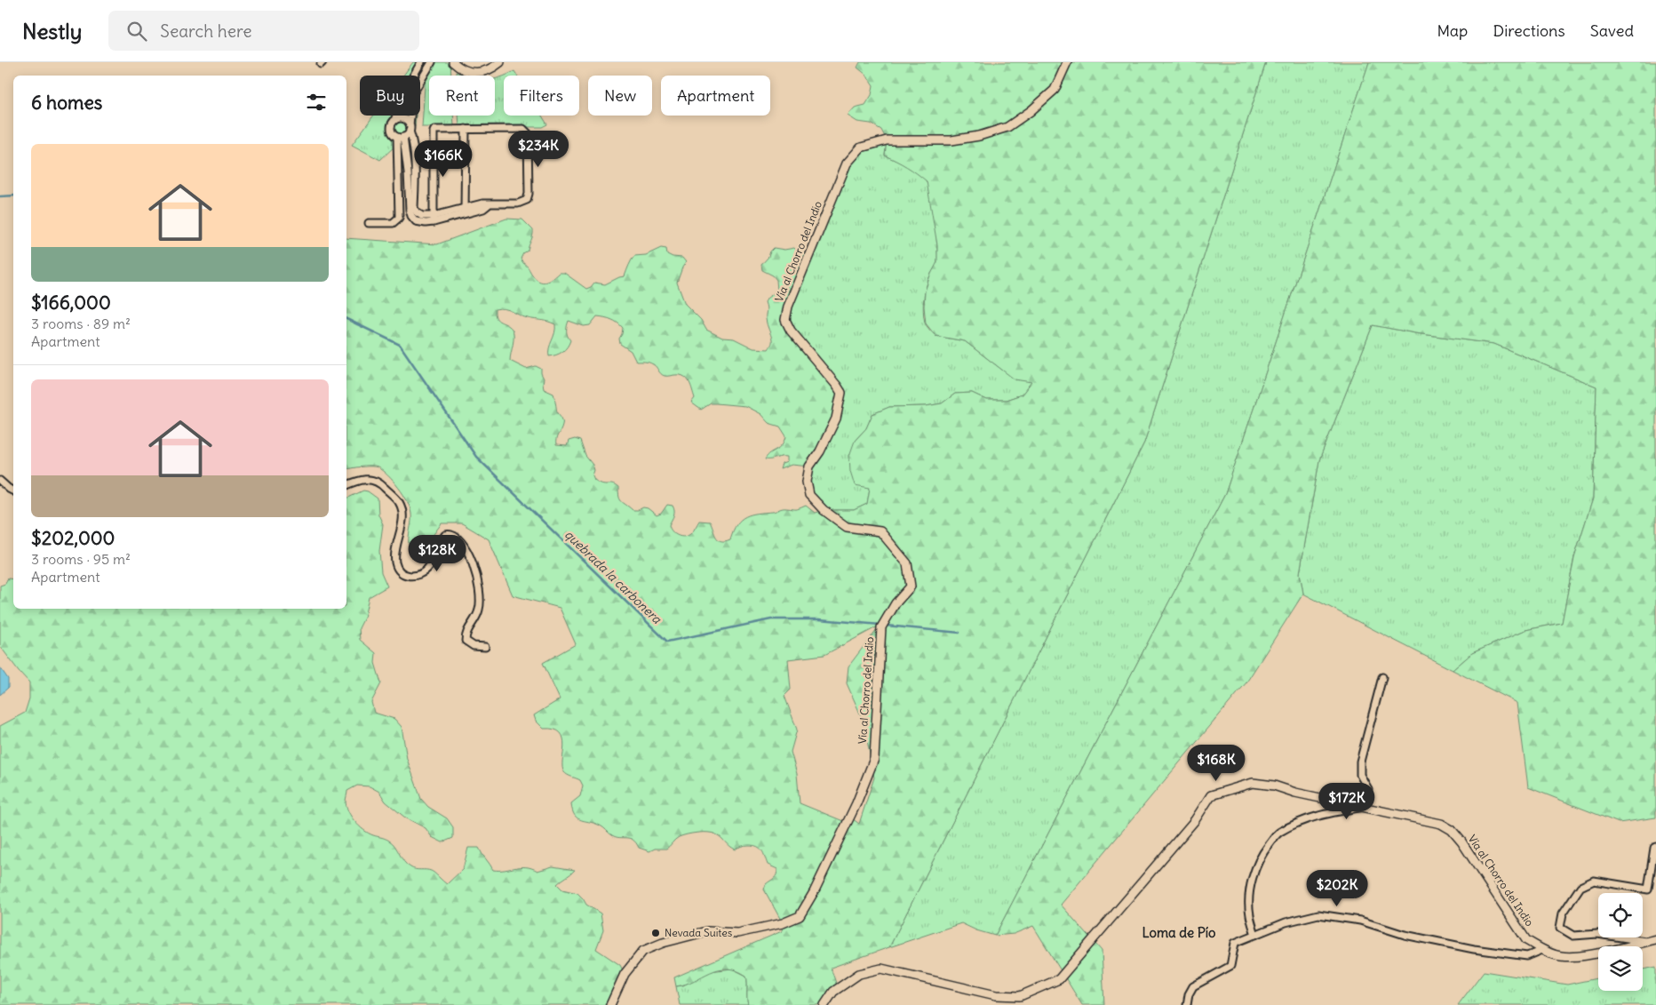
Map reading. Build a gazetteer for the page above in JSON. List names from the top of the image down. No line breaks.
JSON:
{"streets":{"street":["Vía al Chorro del Indio"]},"districts":["Loma de Pío"],"water":["quebrada la carbonera"],"places":["Nevada Suites"],"page":{"header":"Nestly","search":"Search here","nav":["Map","Directions","Saved"],"chip":["Buy","Rent","Filters","New","Apartment"],"heading":"6 homes","list":[{"name":"$166,000","note":"3 rooms · 89 m² · Apartment"},{"name":"$202,000","note":"3 rooms · 95 m² · Apartment"}],"price":["$234K","$166K","$128K","$168K","$172K","$202K"]}}
